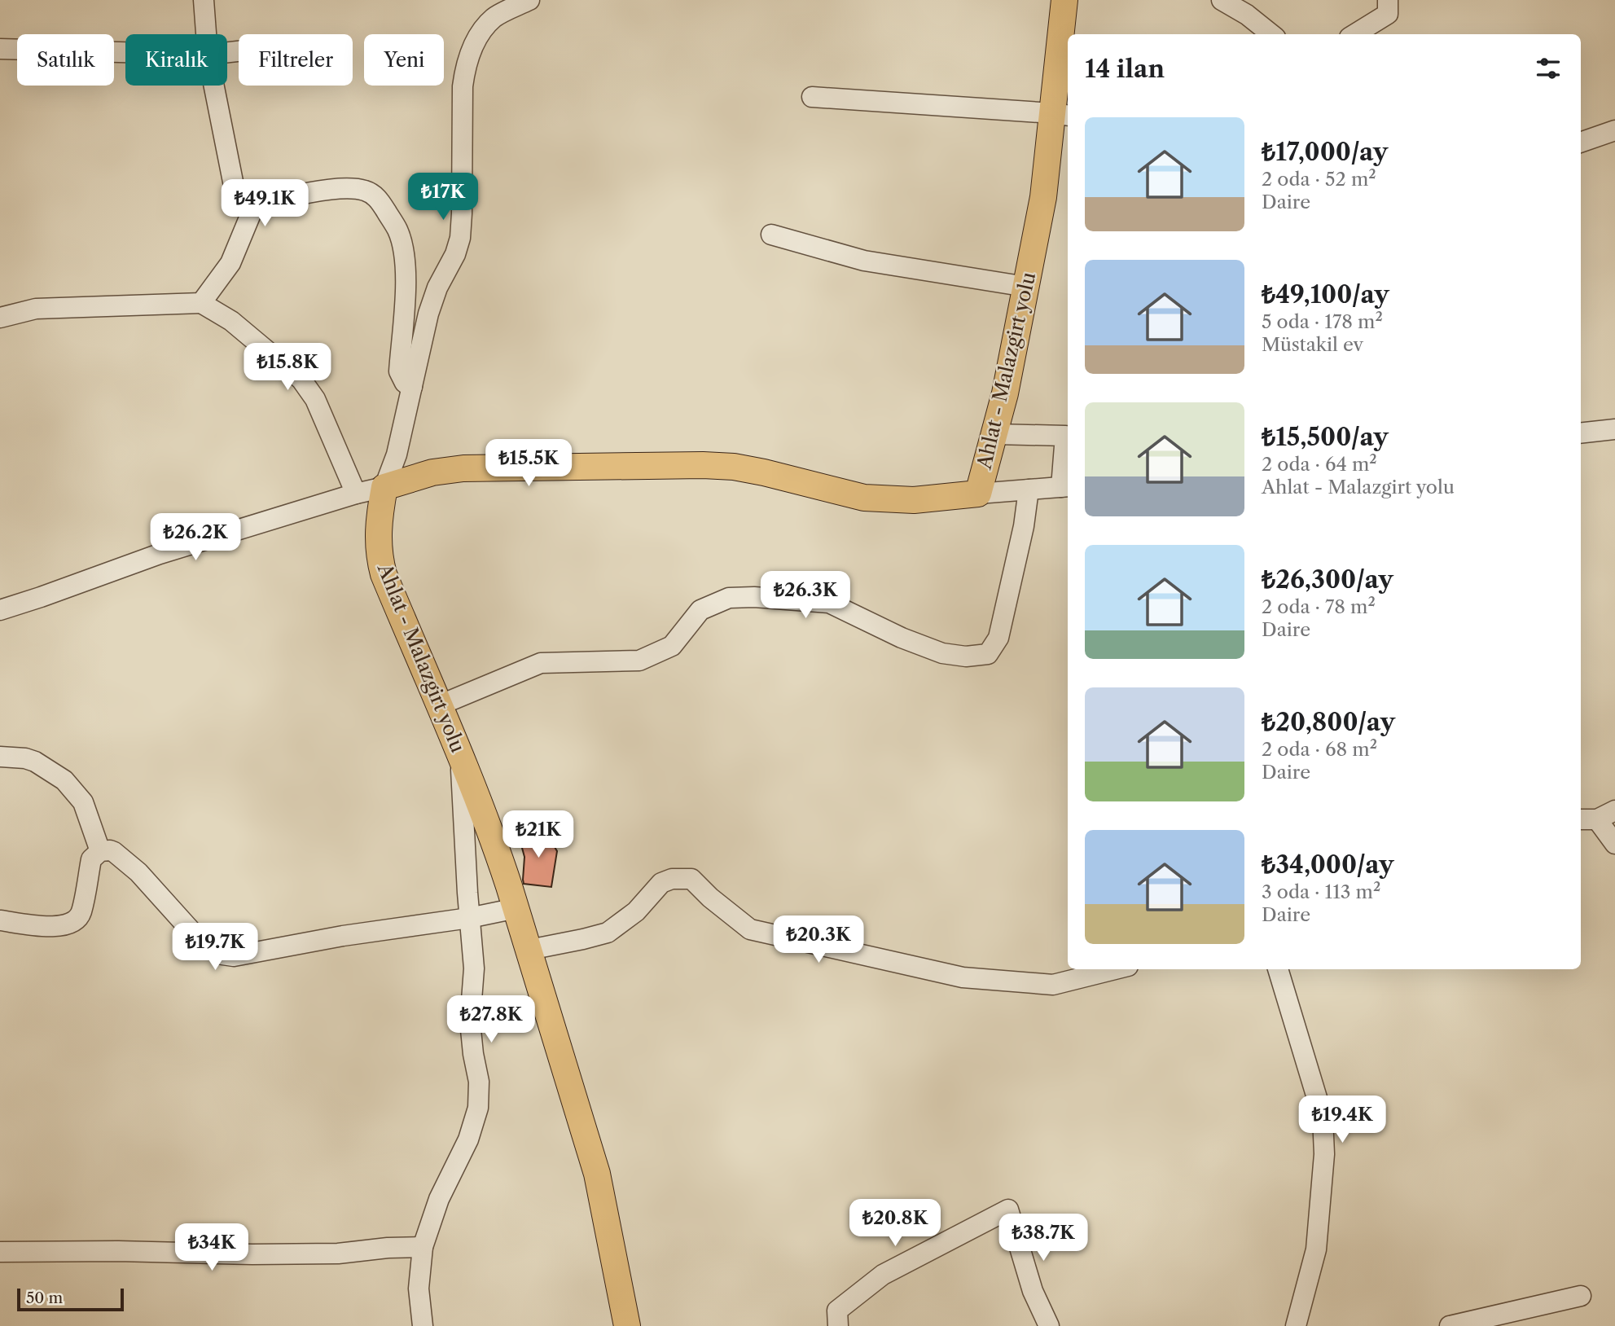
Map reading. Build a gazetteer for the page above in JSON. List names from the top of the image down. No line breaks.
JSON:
{"streets":{"main road":["Ahlat - Malazgirt yolu"]},"scale_bar":"50 m","page":{"chip":["Satılık","Kiralık","Filtreler","Yeni"],"heading":"14 ilan","list":[{"name":"₺17,000/ay","note":"2 oda · 52 m² · Daire"},{"name":"₺49,100/ay","note":"5 oda · 178 m² · Müstakil ev"},{"name":"₺15,500/ay","note":"2 oda · 64 m² · Ahlat - Malazgirt yolu"},{"name":"₺26,300/ay","note":"2 oda · 78 m² · Daire"},{"name":"₺20,800/ay","note":"2 oda · 68 m² · Daire"},{"name":"₺34,000/ay","note":"3 oda · 113 m² · Daire"}],"price":["₺17K","₺49.1K","₺15.8K","₺15.5K","₺26.2K","₺26.3K","₺21K","₺20.3K","₺19.7K","₺27.8K","₺19.4K","₺20.8K","₺38.7K","₺34K"],"scale":"50 m"}}
